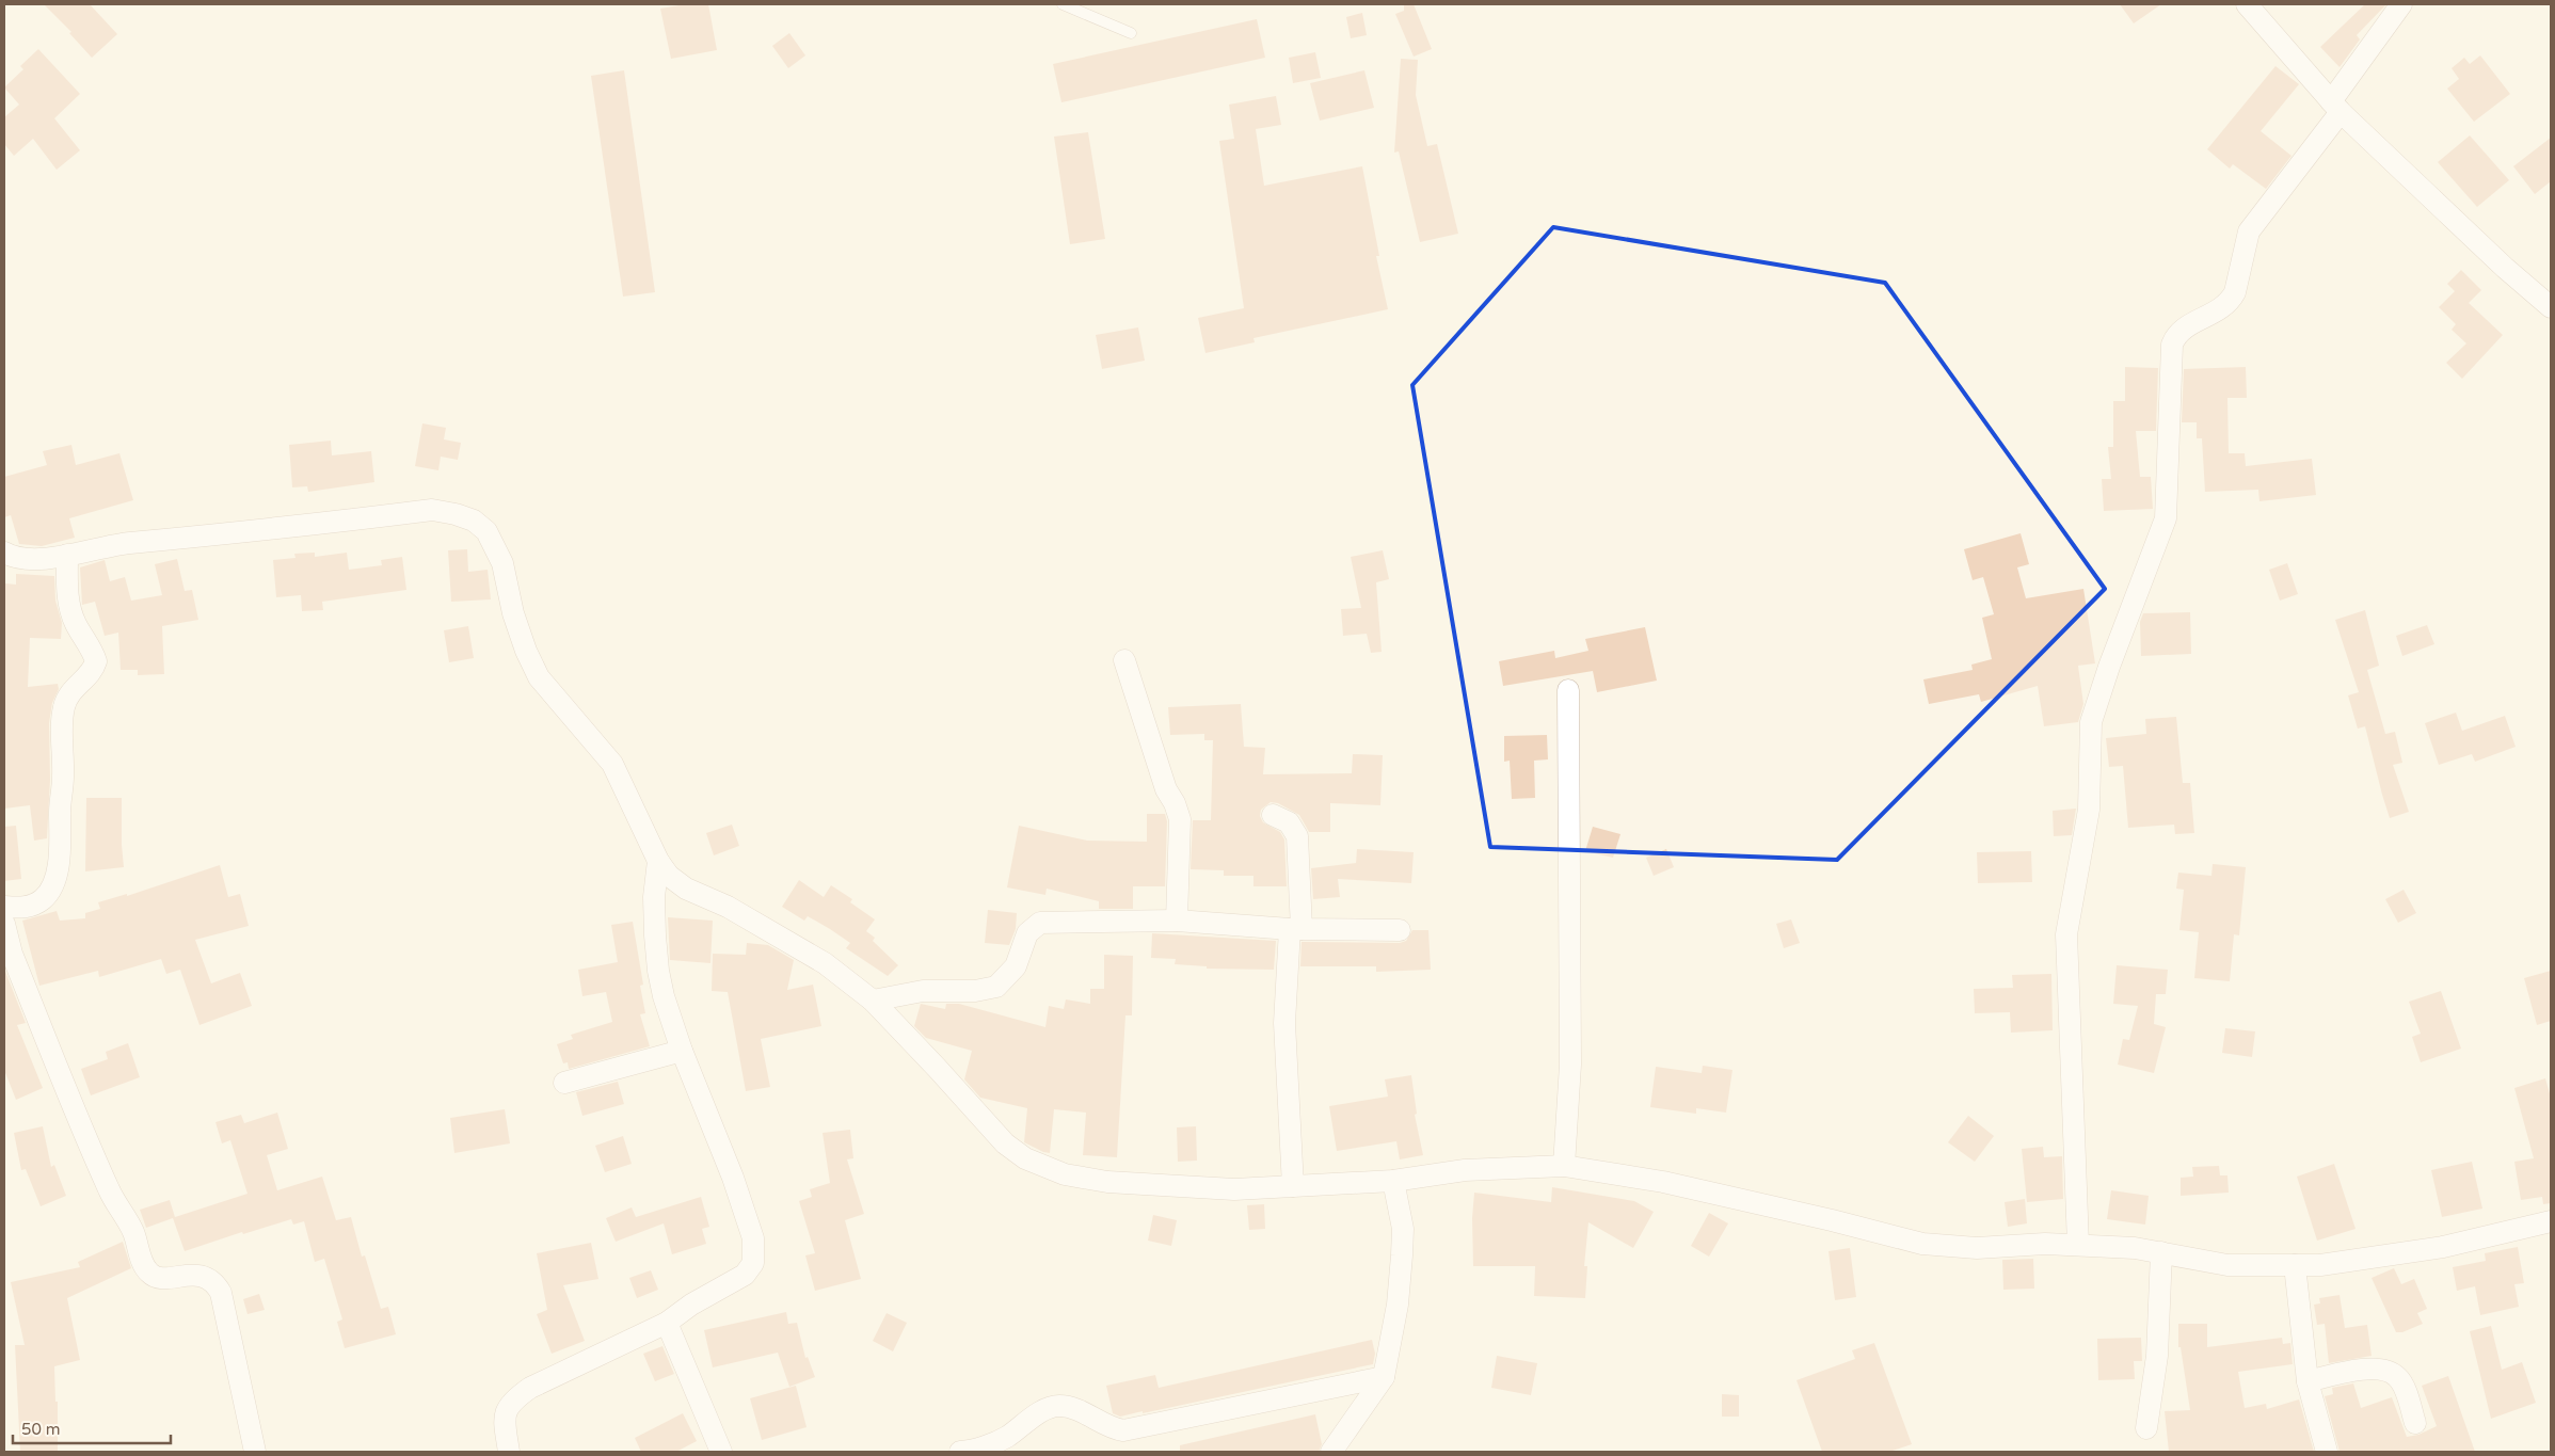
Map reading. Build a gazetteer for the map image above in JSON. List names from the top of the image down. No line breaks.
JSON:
{"scale_bar":"50 m"}
